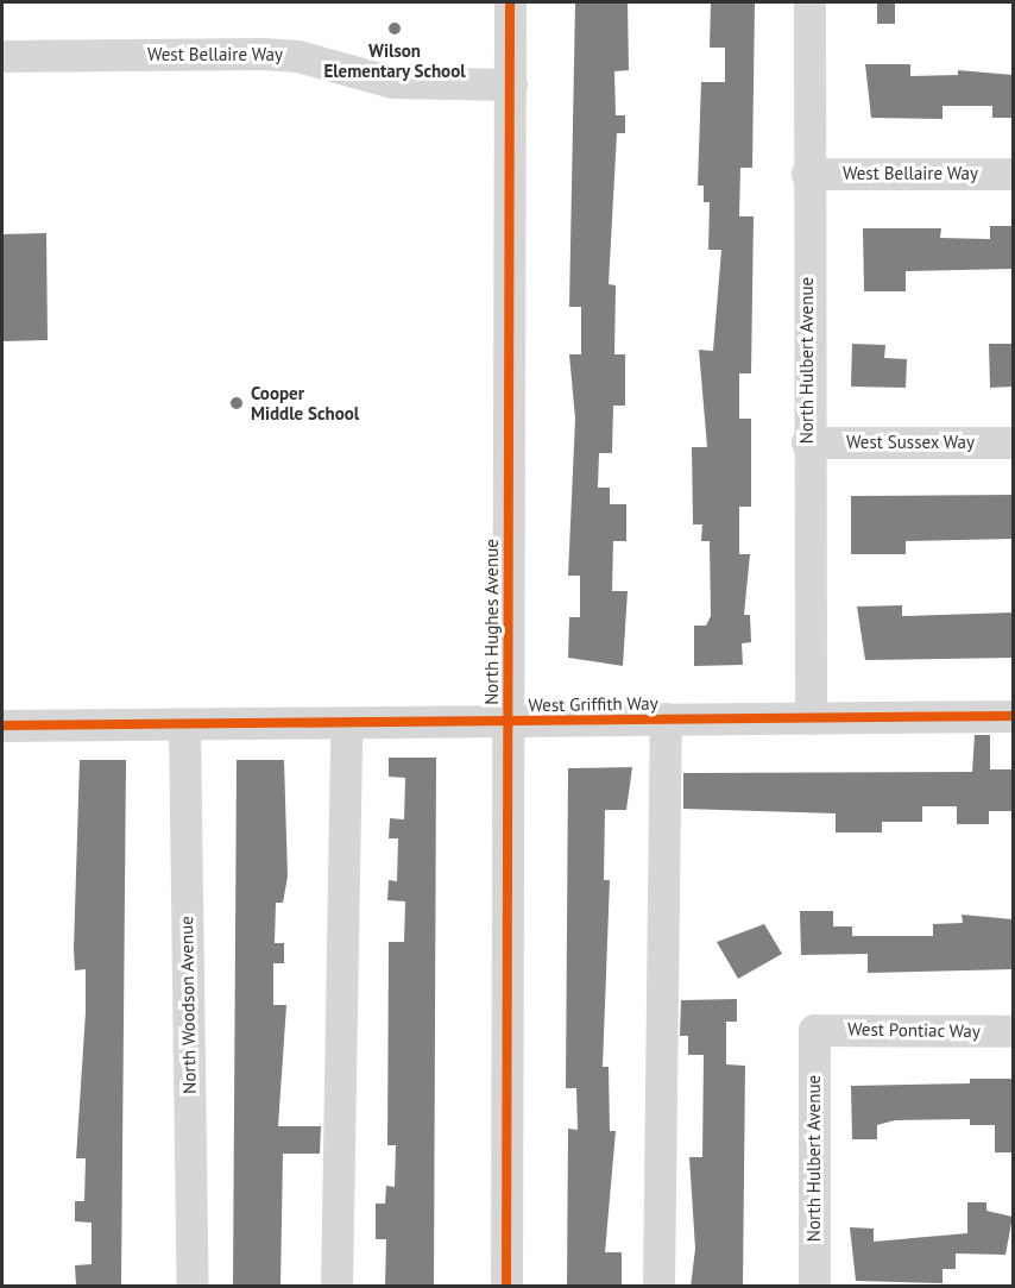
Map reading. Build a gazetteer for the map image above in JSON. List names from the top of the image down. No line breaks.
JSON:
{"streets":{"street":["West Bellaire Way","North Hulbert Avenue","West Sussex Way","North Hughes Avenue","West Griffith Way","North Woodson Avenue","West Pontiac Way"]},"crossings":[["West Bellaire Way","North Hulbert Avenue"],["West Bellaire Way","North Hughes Avenue"],["North Hulbert Avenue","West Sussex Way"],["North Hulbert Avenue","West Griffith Way"],["North Hulbert Avenue","West Pontiac Way"],["North Hughes Avenue","West Griffith Way"],["West Griffith Way","North Woodson Avenue"]],"places":["Wilson Elementary School","Cooper Middle School"]}
